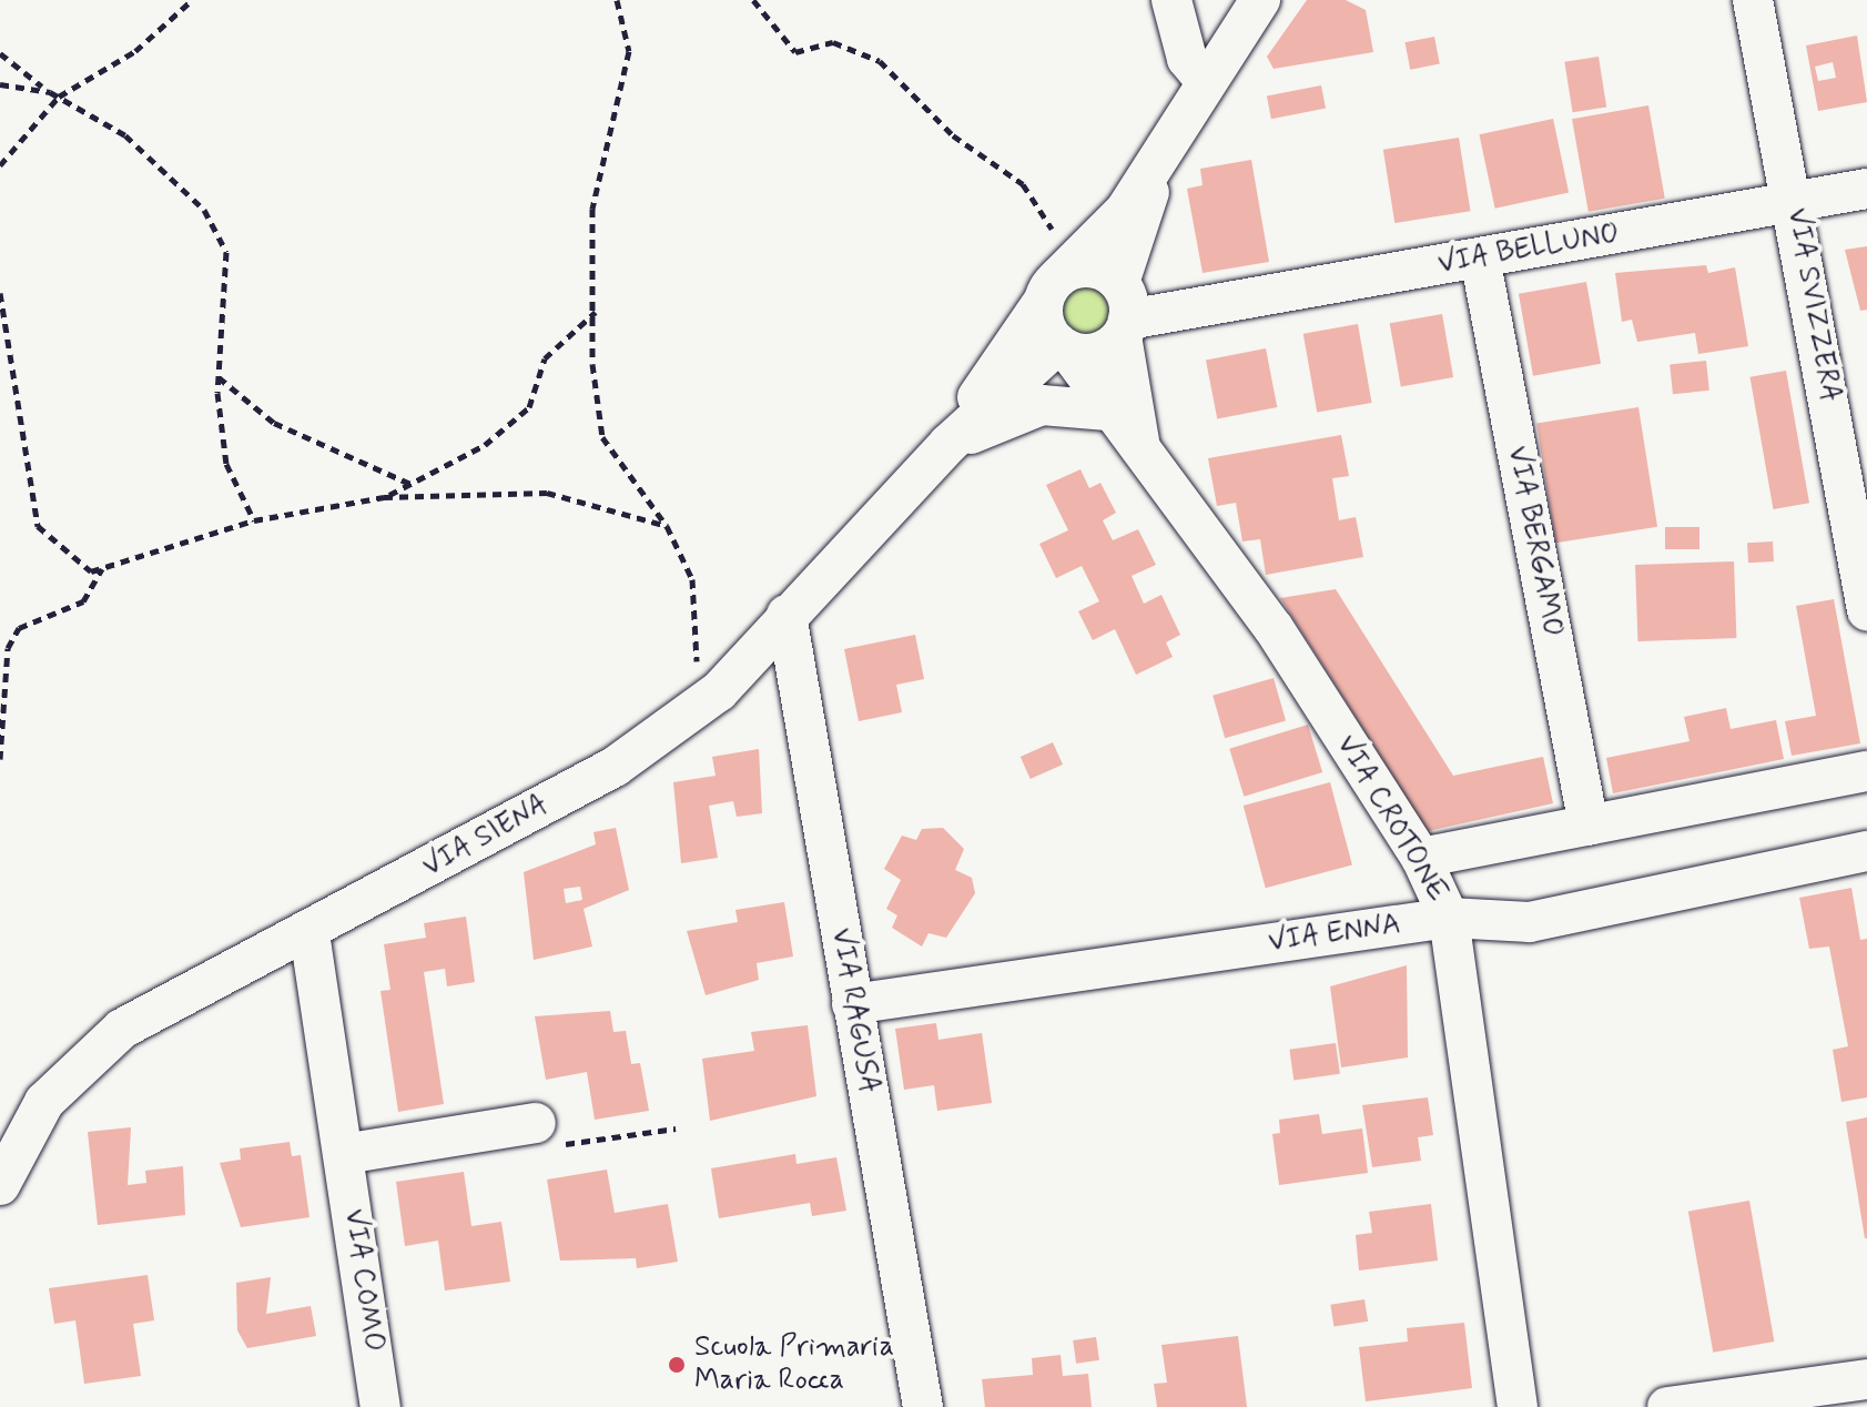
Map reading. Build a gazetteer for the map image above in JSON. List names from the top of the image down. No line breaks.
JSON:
{"streets":{"street":["VIA BELLUNO","VIA SVIZZERA","VIA BERGAMO","VIA CROTONE","VIA SIENA","VIA ENNA","VIA RAGUSA","VIA COMO"]},"crossings":[["VIA BELLUNO","VIA SVIZZERA"],["VIA BELLUNO","VIA BERGAMO"],["VIA BELLUNO","VIA CROTONE"],["VIA BELLUNO","VIA SIENA"],["VIA CROTONE","VIA SIENA"],["VIA CROTONE","VIA ENNA"],["VIA SIENA","VIA RAGUSA"],["VIA SIENA","VIA COMO"],["VIA ENNA","VIA RAGUSA"]],"places":["Scuola Primaria Maria Rocca"]}
